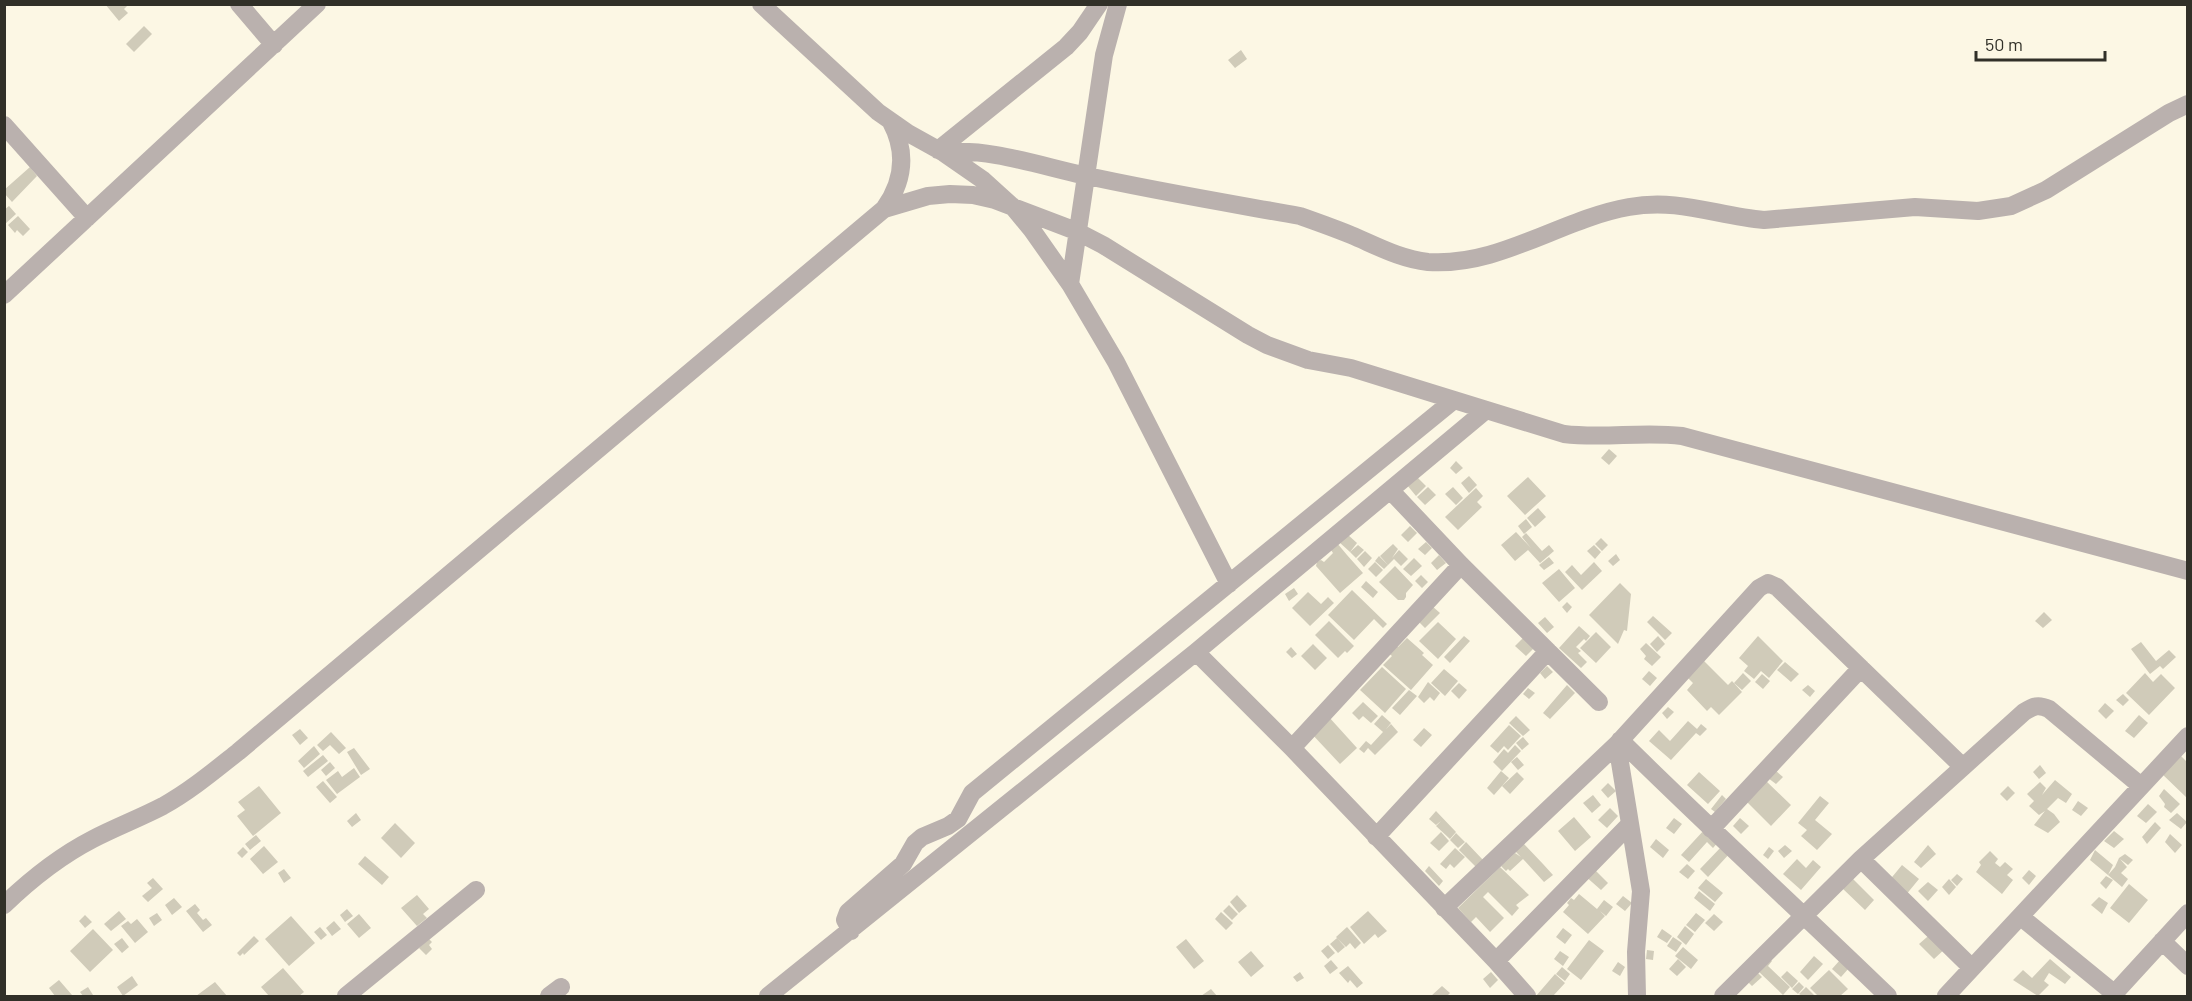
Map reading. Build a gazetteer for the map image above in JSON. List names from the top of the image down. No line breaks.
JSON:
{"scale_bar":"50 m"}
